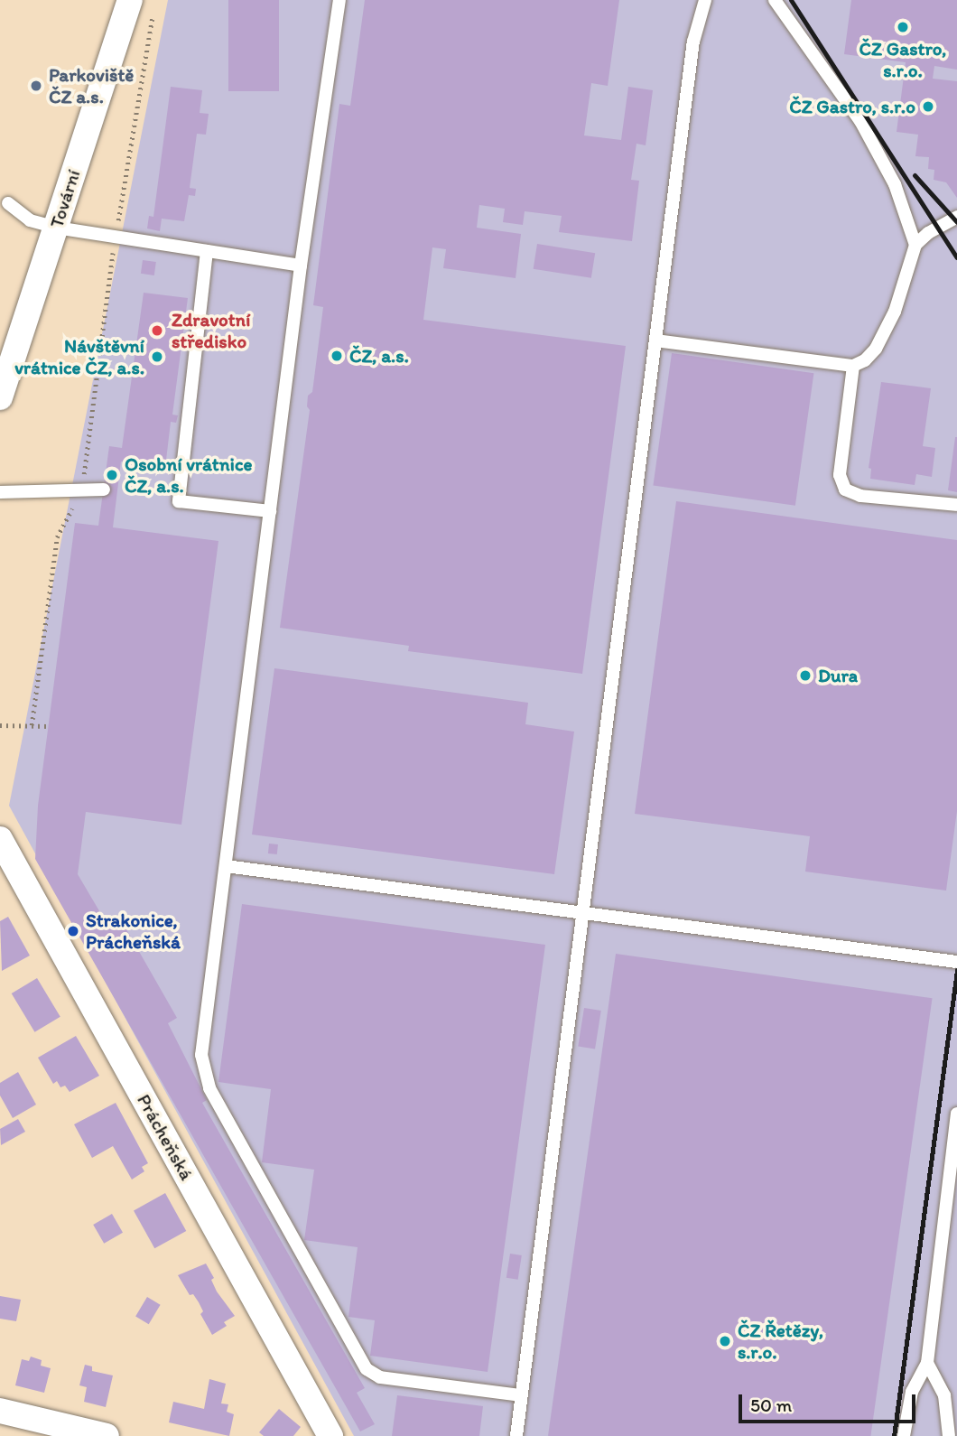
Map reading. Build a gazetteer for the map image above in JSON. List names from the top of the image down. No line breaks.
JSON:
{"streets":{"street":["Tovární","Prácheňská"]},"places":["ČZ Gastro, s.r.o.","Parkoviště ČZ a.s.","ČZ Gastro, s.r.o","Zdravotní středisko","ČZ, a.s.","Návštěvní vrátnice ČZ, a.s.","Osobní vrátnice ČZ, a.s.","Dura","Strakonice, Prácheňská","ČZ Řetězy, s.r.o."],"scale_bar":"50 m"}
